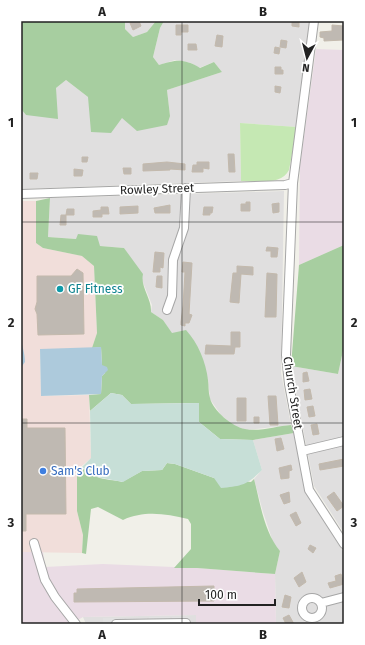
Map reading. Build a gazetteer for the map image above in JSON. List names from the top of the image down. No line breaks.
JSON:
{"streets":{"street":["Rowley Street","Church Street"]},"crossings":[["Rowley Street","Church Street"]],"places":["GF Fitness","Sam's Club"],"scale_bar":"100 m","north":"bottom","grid":{"columns":["A","B"],"rows":["1","2","3"]}}
